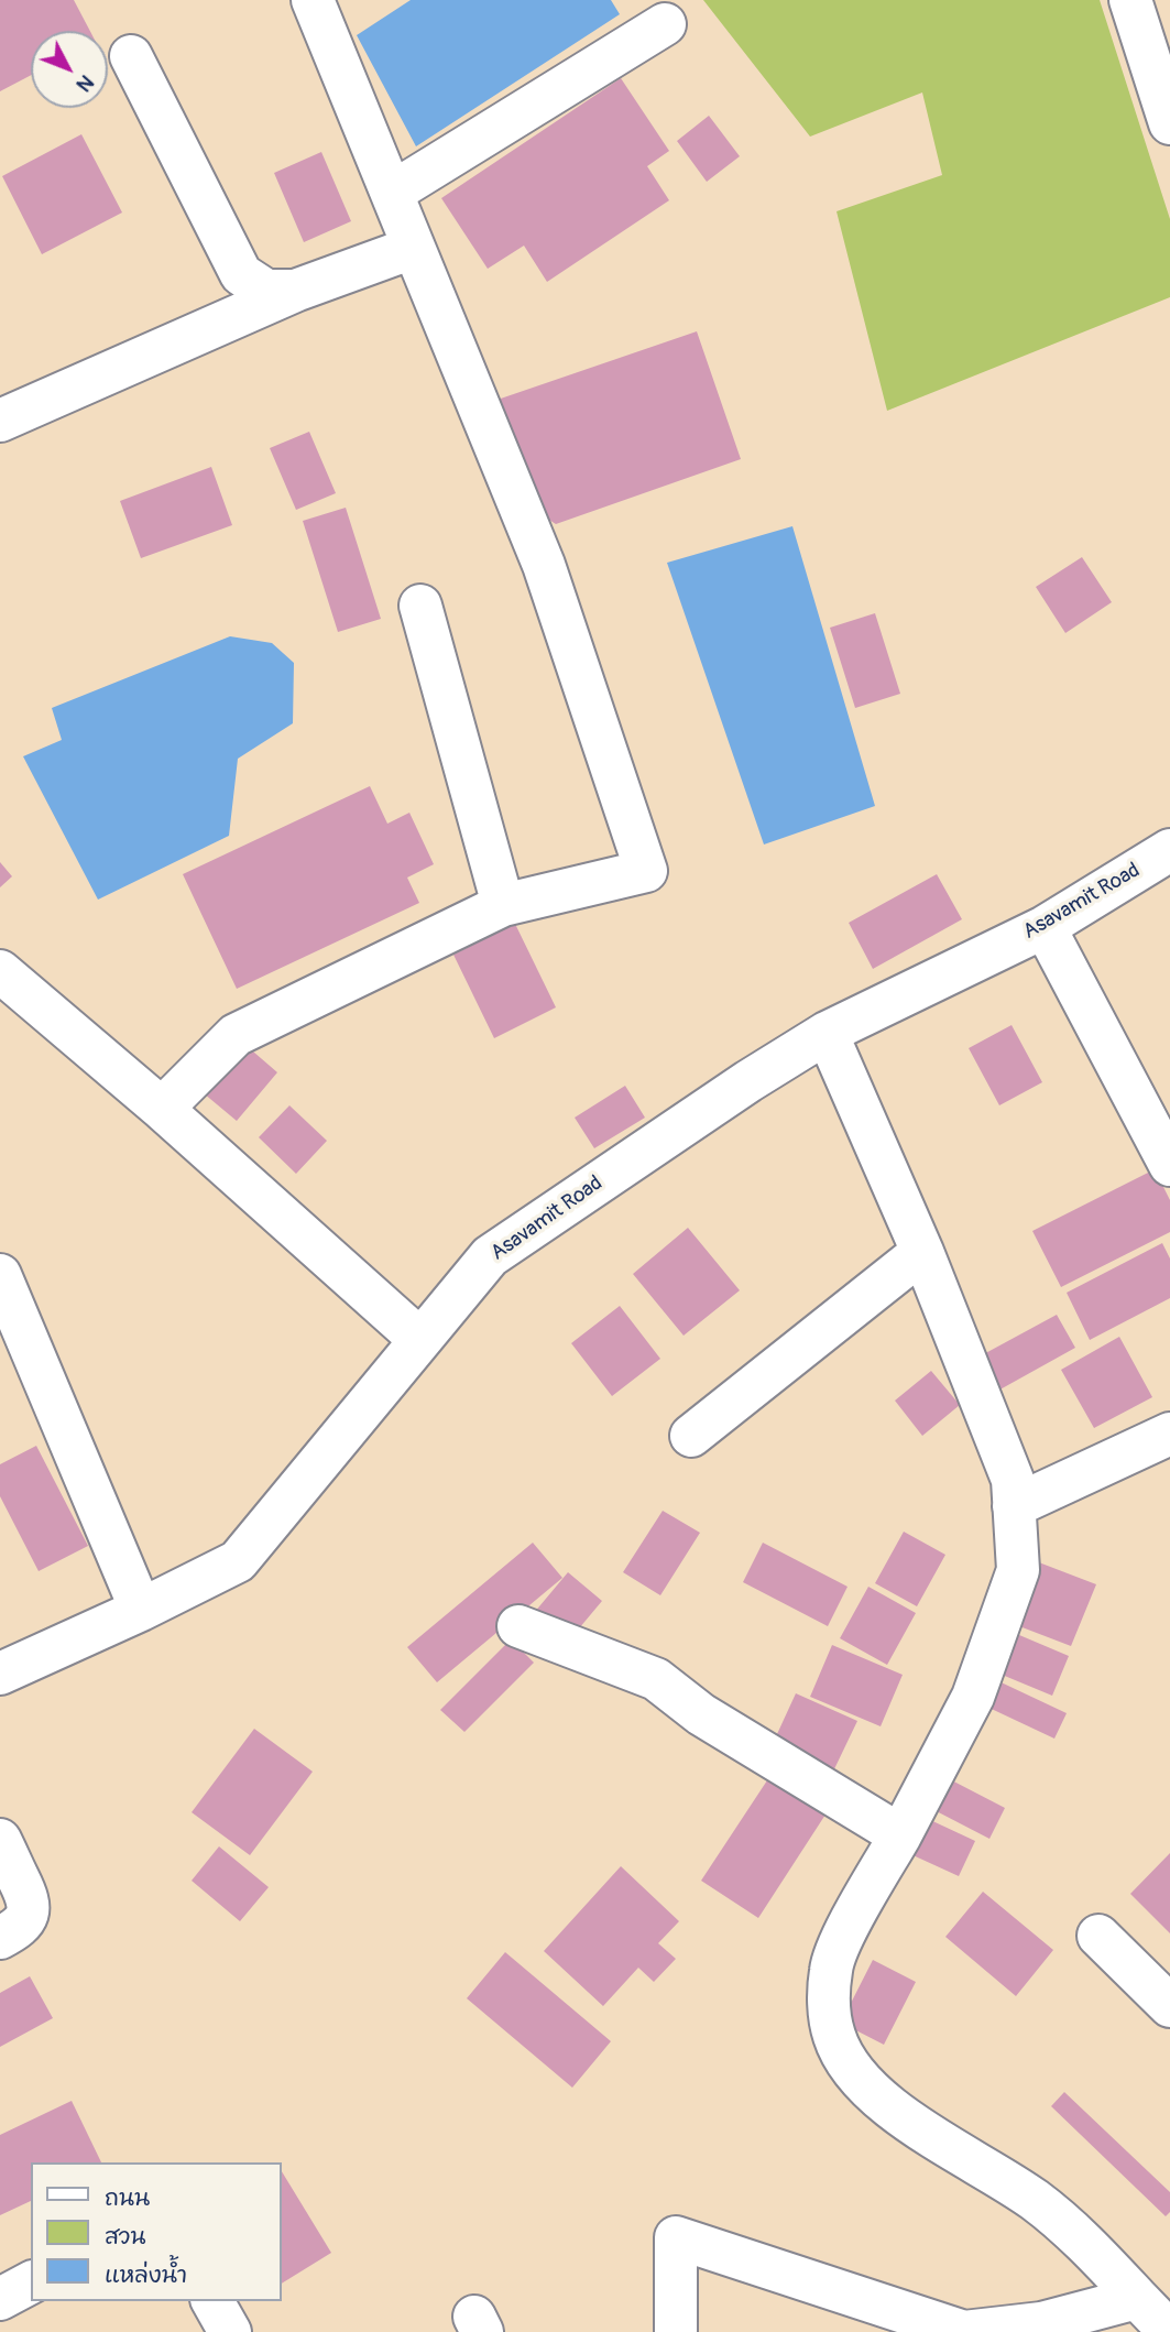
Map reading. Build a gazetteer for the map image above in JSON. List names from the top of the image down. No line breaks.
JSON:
{"streets":{"street":["Asavamit Road"]},"legend":["ถนน","สวน","แหล่งน้ำ"],"north":"bottom right"}
